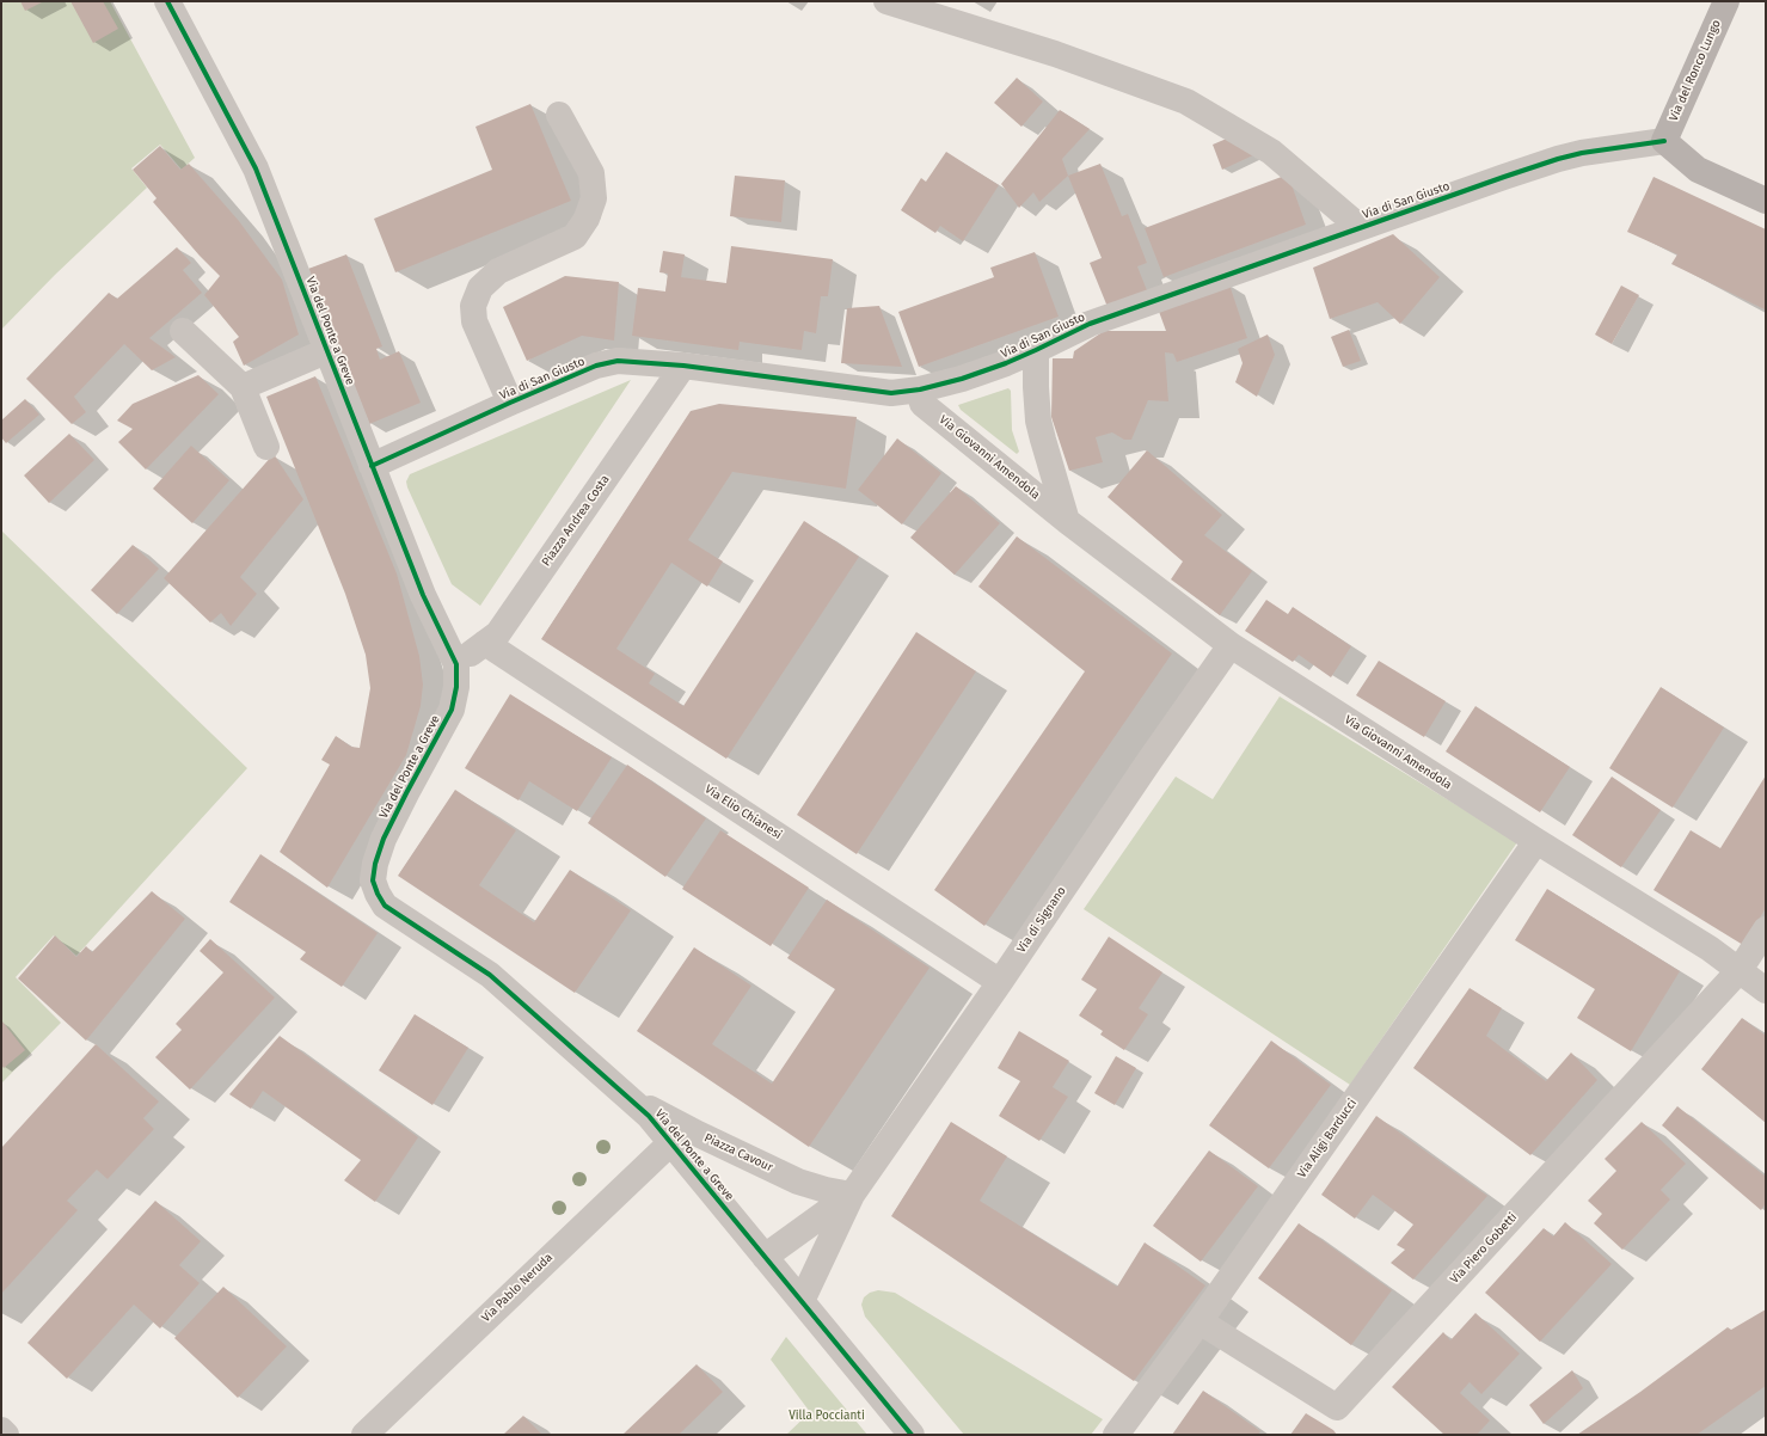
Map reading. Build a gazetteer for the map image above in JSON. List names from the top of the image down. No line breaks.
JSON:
{"streets":{"main road":["Via del Ronco Lungo"],"street":["Via di San Giusto","Via del Ponte a Greve","Via Giovanni Amendola","Piazza Andrea Costa","Via Elio Chianesi","Via di Signano","Via Aligi Barducci","Piazza Cavour","Via Piero Gobetti","Via Pablo Neruda"]},"crossings":[["Via del Ronco Lungo","Via di San Giusto"],["Via di San Giusto","Via del Ponte a Greve"],["Via di San Giusto","Via Giovanni Amendola"],["Via di San Giusto","Piazza Andrea Costa"],["Via del Ponte a Greve","Piazza Andrea Costa"],["Via del Ponte a Greve","Piazza Cavour"],["Via del Ponte a Greve","Via Pablo Neruda"],["Via Giovanni Amendola","Via di Signano"],["Via Giovanni Amendola","Via Aligi Barducci"],["Via Giovanni Amendola","Via Piero Gobetti"],["Piazza Andrea Costa","Via Elio Chianesi"],["Via Elio Chianesi","Via di Signano"],["Via di Signano","Piazza Cavour"],["Via Aligi Barducci","Via Piero Gobetti"]],"parks":["Villa Poccianti"]}
